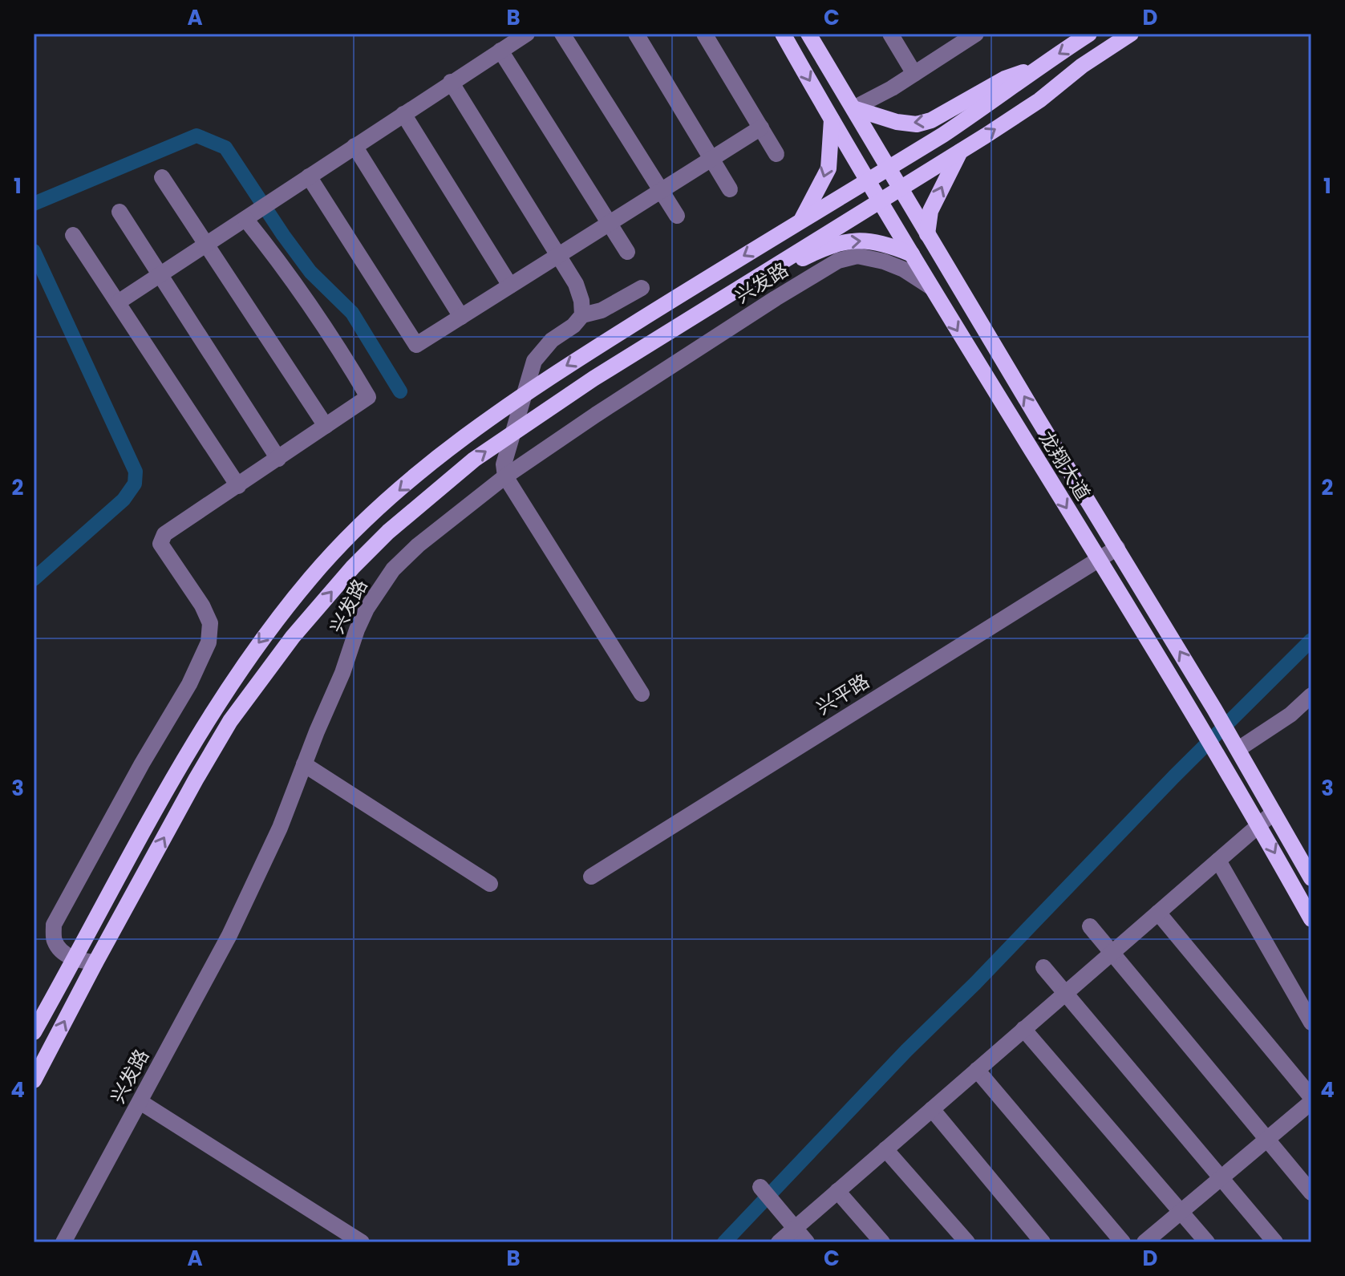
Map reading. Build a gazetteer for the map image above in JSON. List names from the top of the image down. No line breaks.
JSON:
{"streets":{"main road":["龙翔大道"],"street":["兴发路","兴平路"]},"crossings":[["兴发路","龙翔大道"],["龙翔大道","兴平路"]],"grid":{"columns":["A","B","C","D"],"rows":["1","2","3","4"]}}
